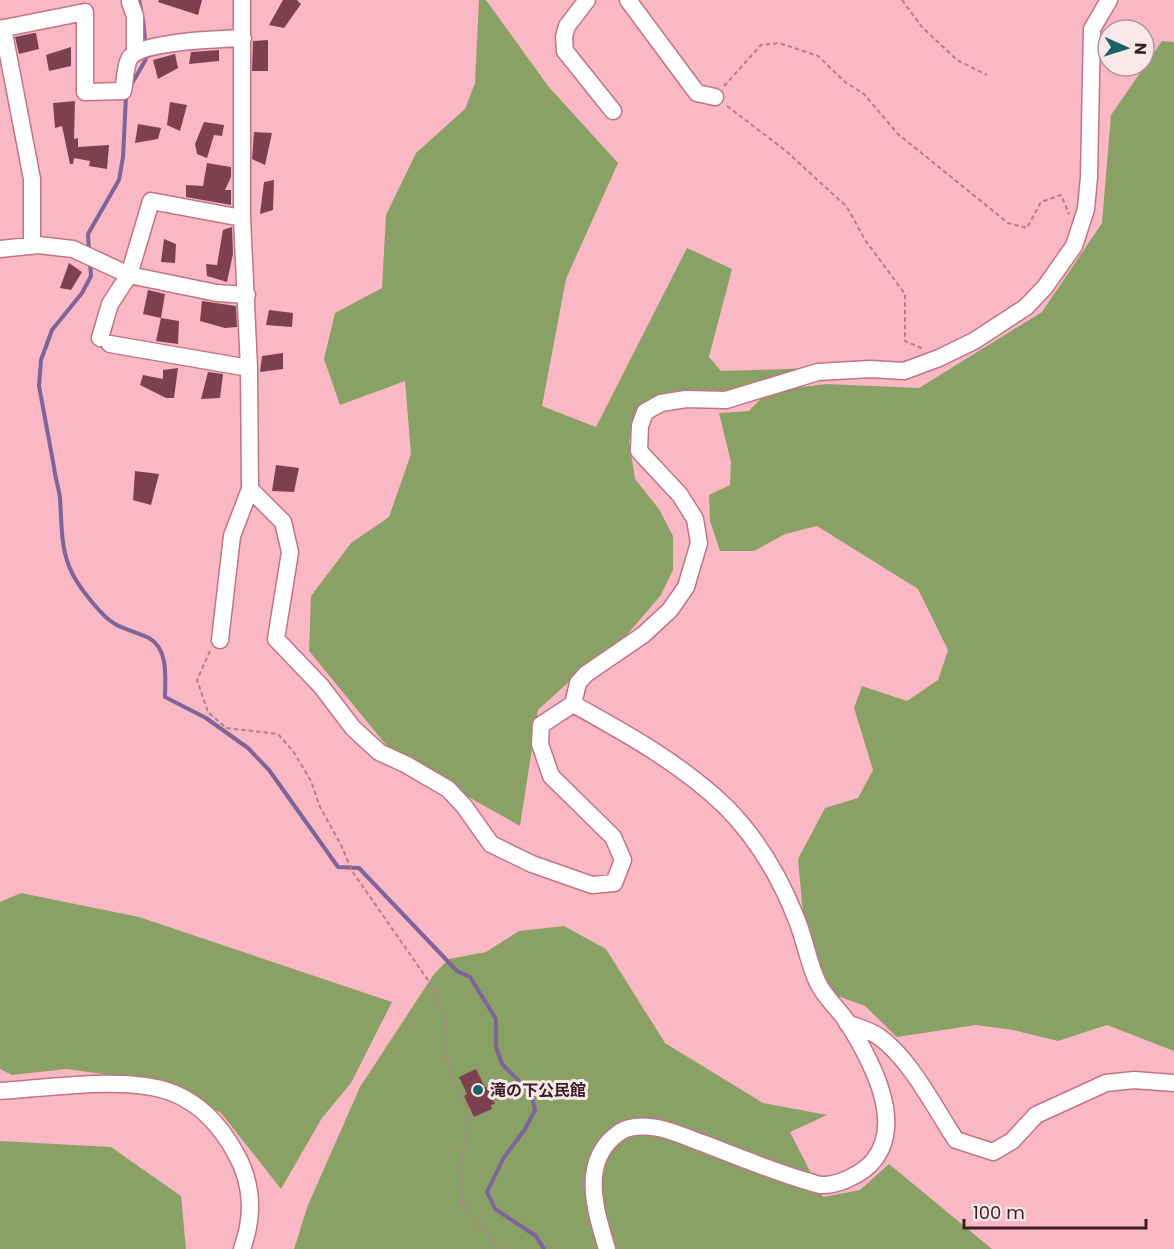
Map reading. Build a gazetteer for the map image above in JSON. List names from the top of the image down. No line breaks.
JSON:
{"places":["滝の下公民館"],"scale_bar":"100 m","north":"right"}
